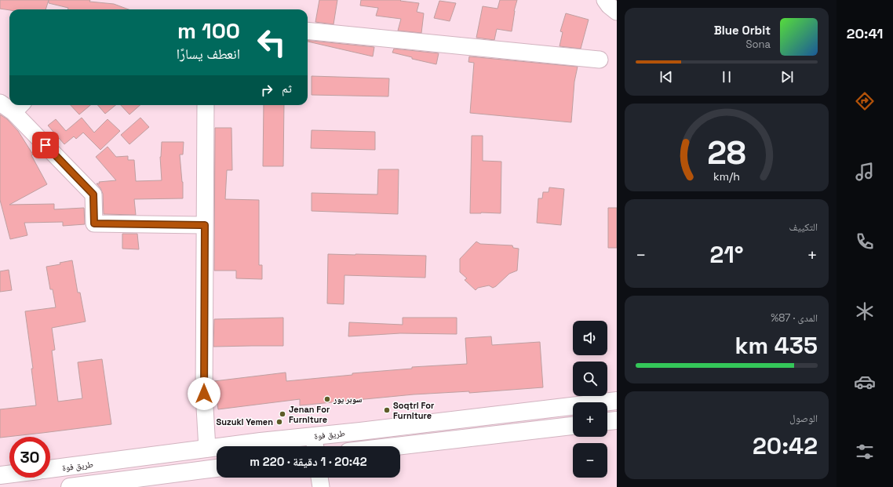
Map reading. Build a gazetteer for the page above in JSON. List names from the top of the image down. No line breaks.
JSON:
{"streets":{"highway":["طريق فوة"]},"places":["سوبر يور","Soqtri For Furniture","Jenan For Furniture","Suzuki Yemen"],"page":{"tabs":"20:41","turn":["100 m","انعطف يسارًا"],"song":["Blue Orbit","Sona"],"then":"ثم","tile":["التكييف",["المدى · 87%","435 km"],["الوصول","20:42"]],"heat":["−","21°","+"],"map_buttons":["+","−"],"limit":"30","trip":"20:42 · 1 دقيقة · 220 m","gauge":["28","km/h"]}}
